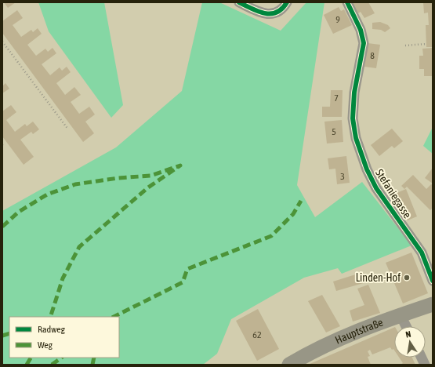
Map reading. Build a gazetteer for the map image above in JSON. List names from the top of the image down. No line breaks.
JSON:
{"streets":{"main road":["Hauptstraße"],"street":["Stefaniegasse"]},"places":["Linden-Hof"],"house_numbers":["9","8","7","5","3","62"],"legend":["Radweg","Weg"],"north":"top"}
